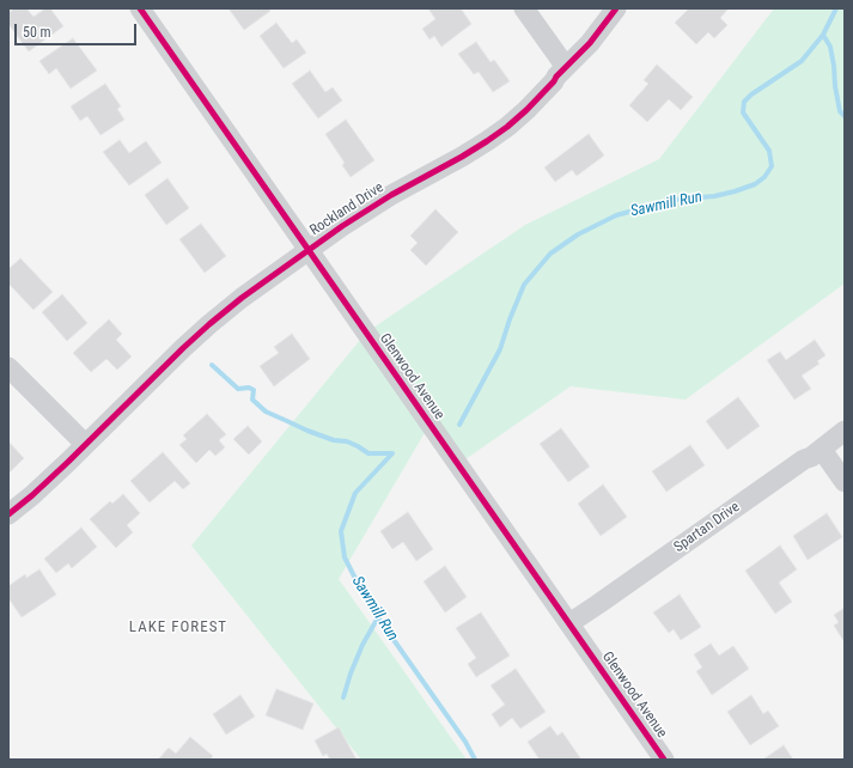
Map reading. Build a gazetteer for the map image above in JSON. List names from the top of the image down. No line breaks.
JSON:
{"streets":{"street":["Rockland Drive","Glenwood Avenue","Spartan Drive"]},"crossings":[["Rockland Drive","Glenwood Avenue"],["Glenwood Avenue","Spartan Drive"]],"districts":["LAKE FOREST"],"water":["Sawmill Run"],"scale_bar":"50 m"}
